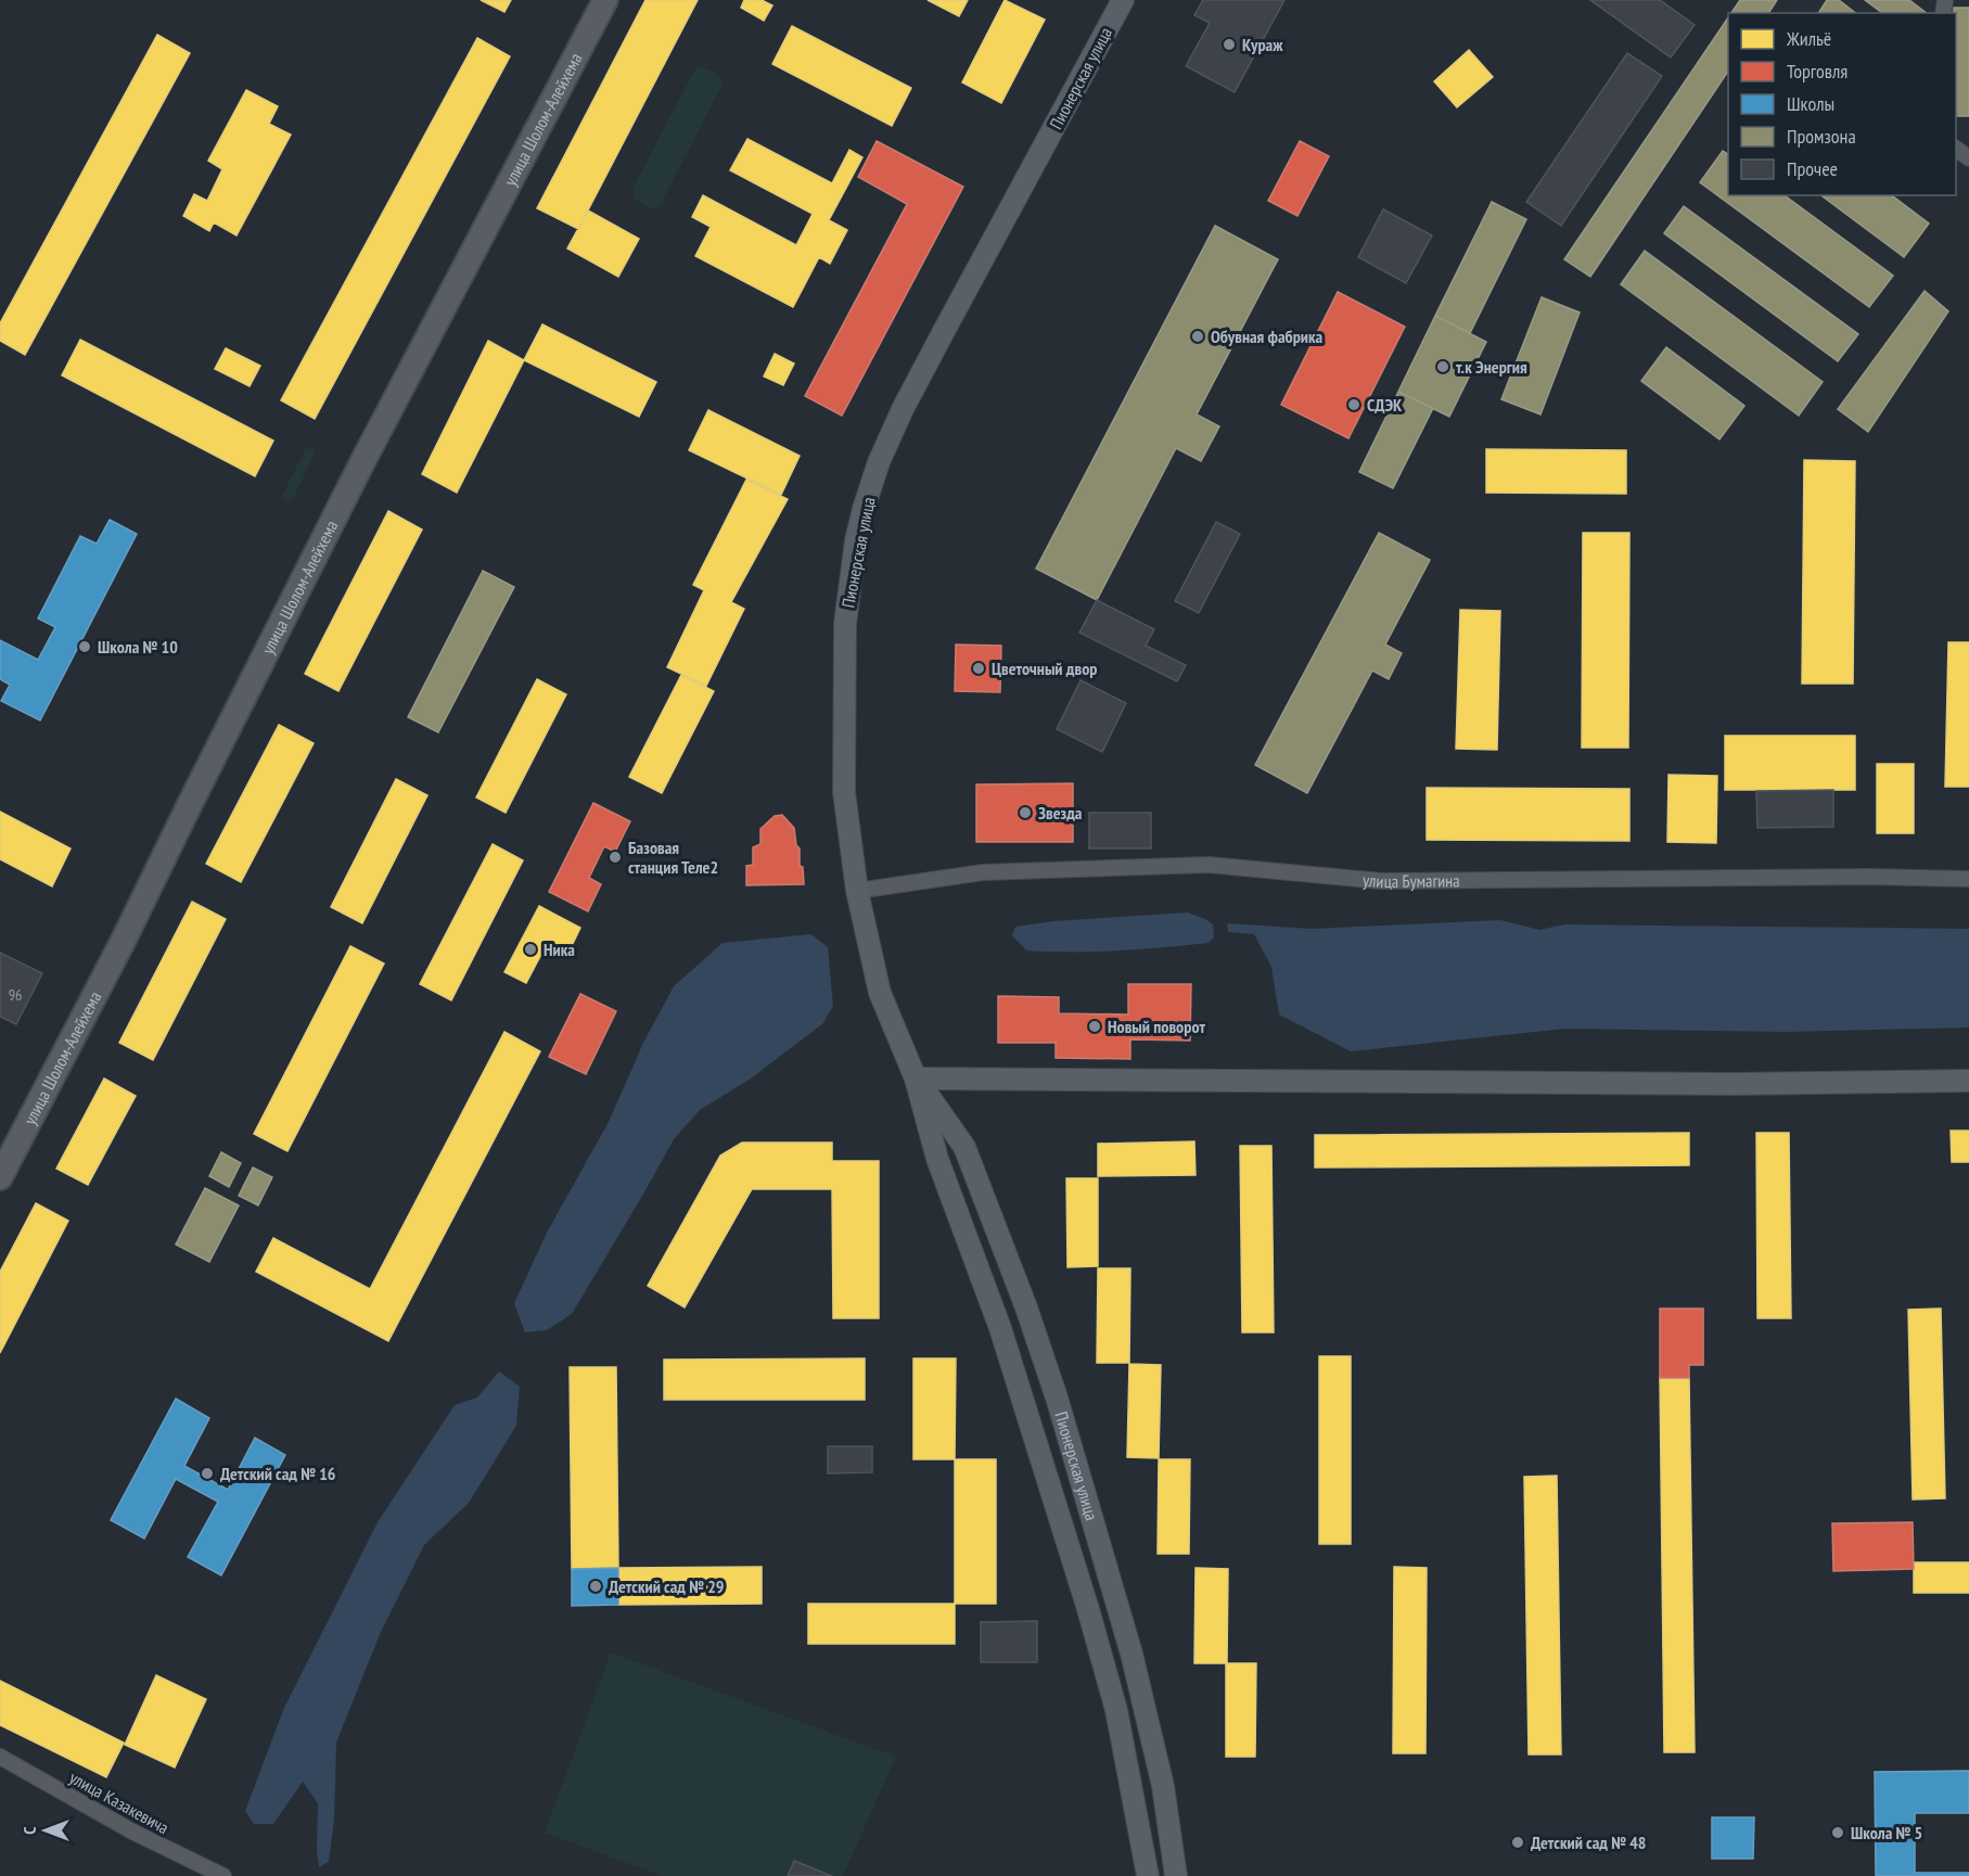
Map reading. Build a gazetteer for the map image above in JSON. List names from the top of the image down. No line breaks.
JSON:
{"streets":{"main road":["Пионерская улица","улица Шолом-Алейхема"],"street":["улица Бумагина","улица Казакевича"]},"crossings":[["Пионерская улица","улица Бумагина"]],"places":["Кураж","Обувная фабрика","т.к Энергия","СДЭК","Школа № 10","Цветочный двор","Звезда","Базовая станция Теле2","Ника","Новый поворот","Детский сад № 16","Детский сад № 29","Школа № 5","Детский сад № 48"],"house_numbers":["96"],"legend":["Жильё","Торговля","Школы","Промзона","Прочее"],"north":"left"}
